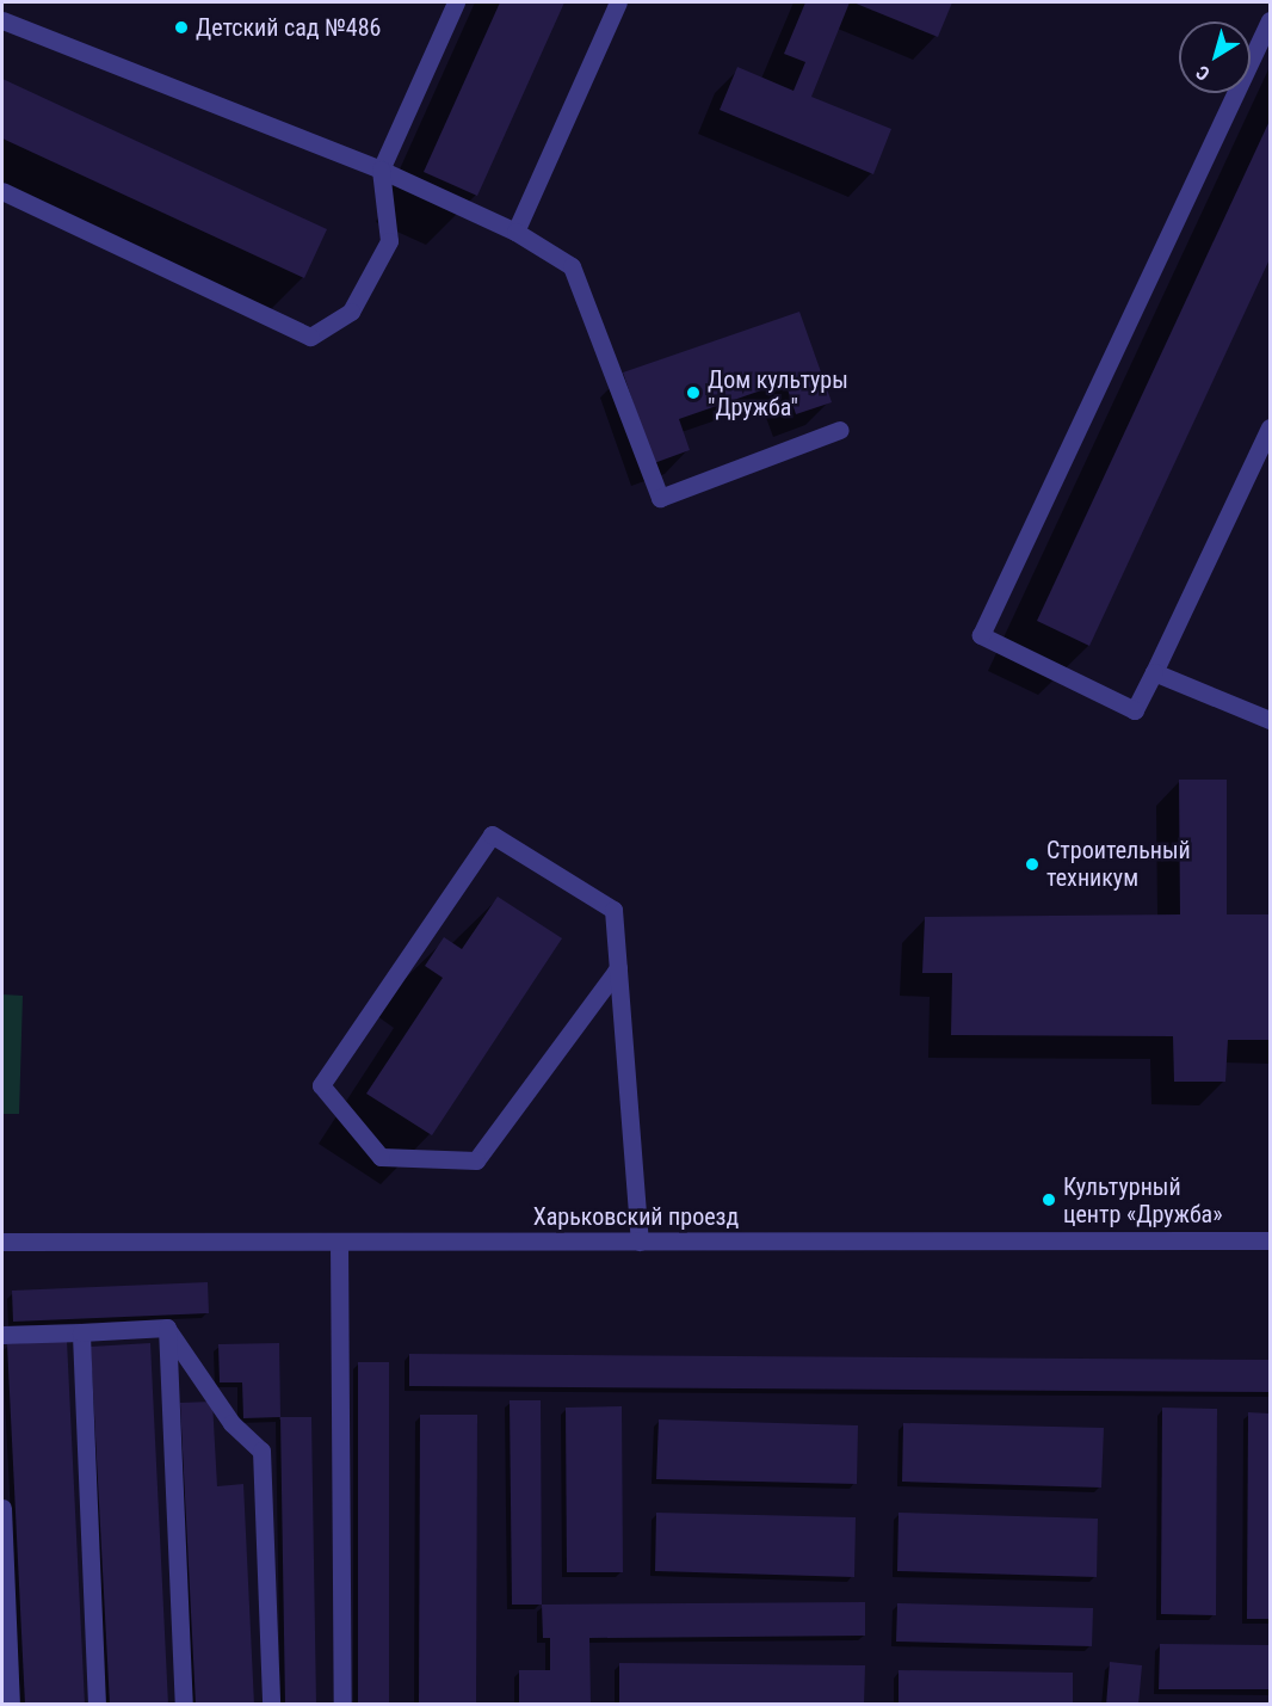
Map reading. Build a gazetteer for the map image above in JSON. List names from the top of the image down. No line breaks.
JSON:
{"streets":{"street":["Харьковский проезд"]},"places":["Детский сад №486","Дом культуры \"Дружба\"","Строительный техникум","Культурный центр «Дружба»"],"north":"bottom left"}
